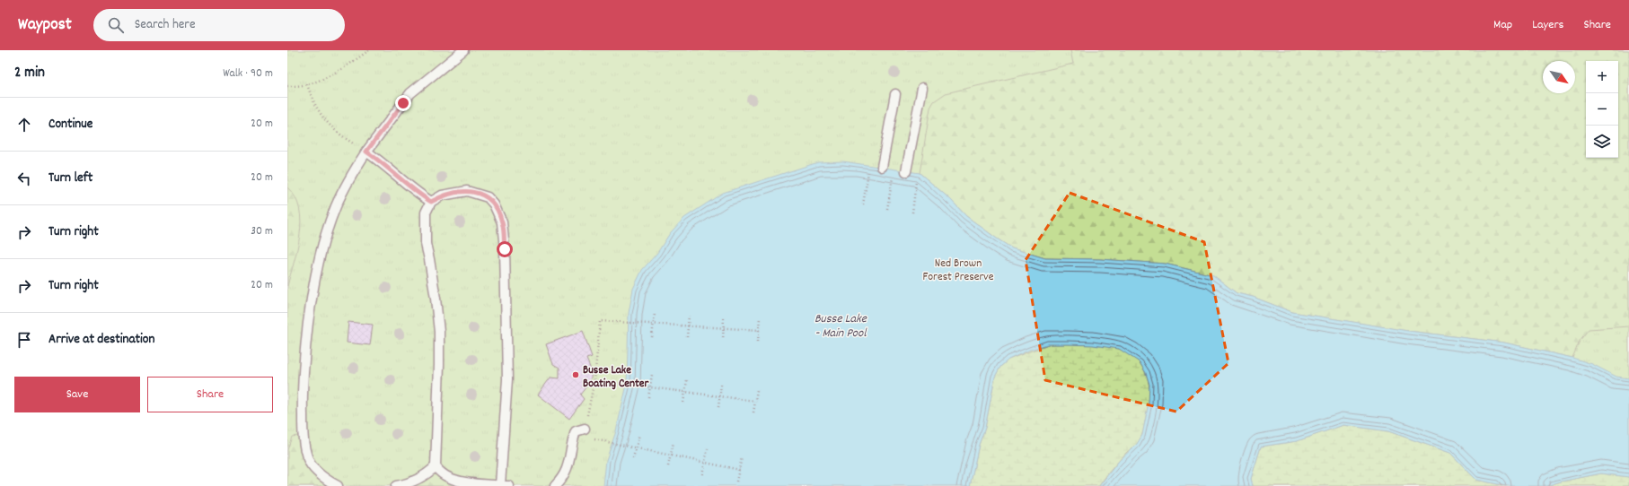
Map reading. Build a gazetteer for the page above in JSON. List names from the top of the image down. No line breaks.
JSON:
{"water":["Busse Lake - Main Pool"],"parks":["Ned Brown Forest Preserve"],"places":["Busse Lake Boating Center"],"north":"bottom right","page":{"header":"Waypost","search":"Search here","nav":["Map","Layers","Share"],"heading":["2 min","Walk · 90 m"],"map_buttons":["+","−"],"list":[["Continue","20 m"],["Turn left","20 m"],["Turn right","30 m"],["Turn right","20 m"],"Arrive at destination"],"buttons":["Save","Share"]}}
